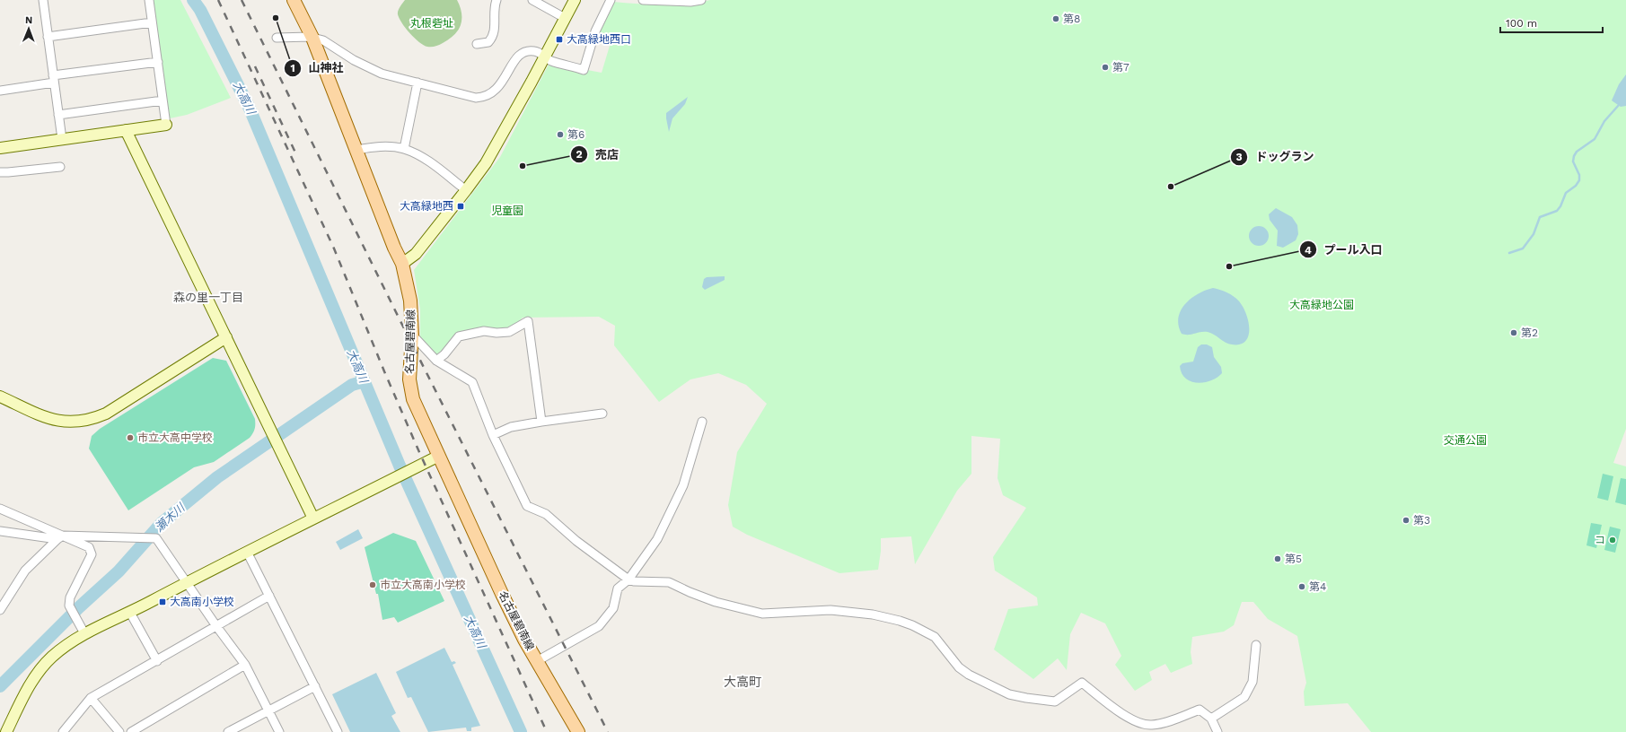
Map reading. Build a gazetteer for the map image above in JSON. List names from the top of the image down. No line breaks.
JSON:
{"streets":{"main road":["名古屋碧南線"]},"districts":["森の里一丁目","大高町"],"water":["大高川","瀬木川"],"parks":["丸根砦址","児童園","大高緑地公園","交通公園"],"places":{"other":["山神社","第8","第7","第6","売店","ドッグラン","プール入口","第2","市立大高中学校","第3","コ","第5","市立大高南小学校","第4"],"transit":["大高緑地西口","大高緑地西","大高南小学校"]},"scale_bar":"100 m","north":"top"}
